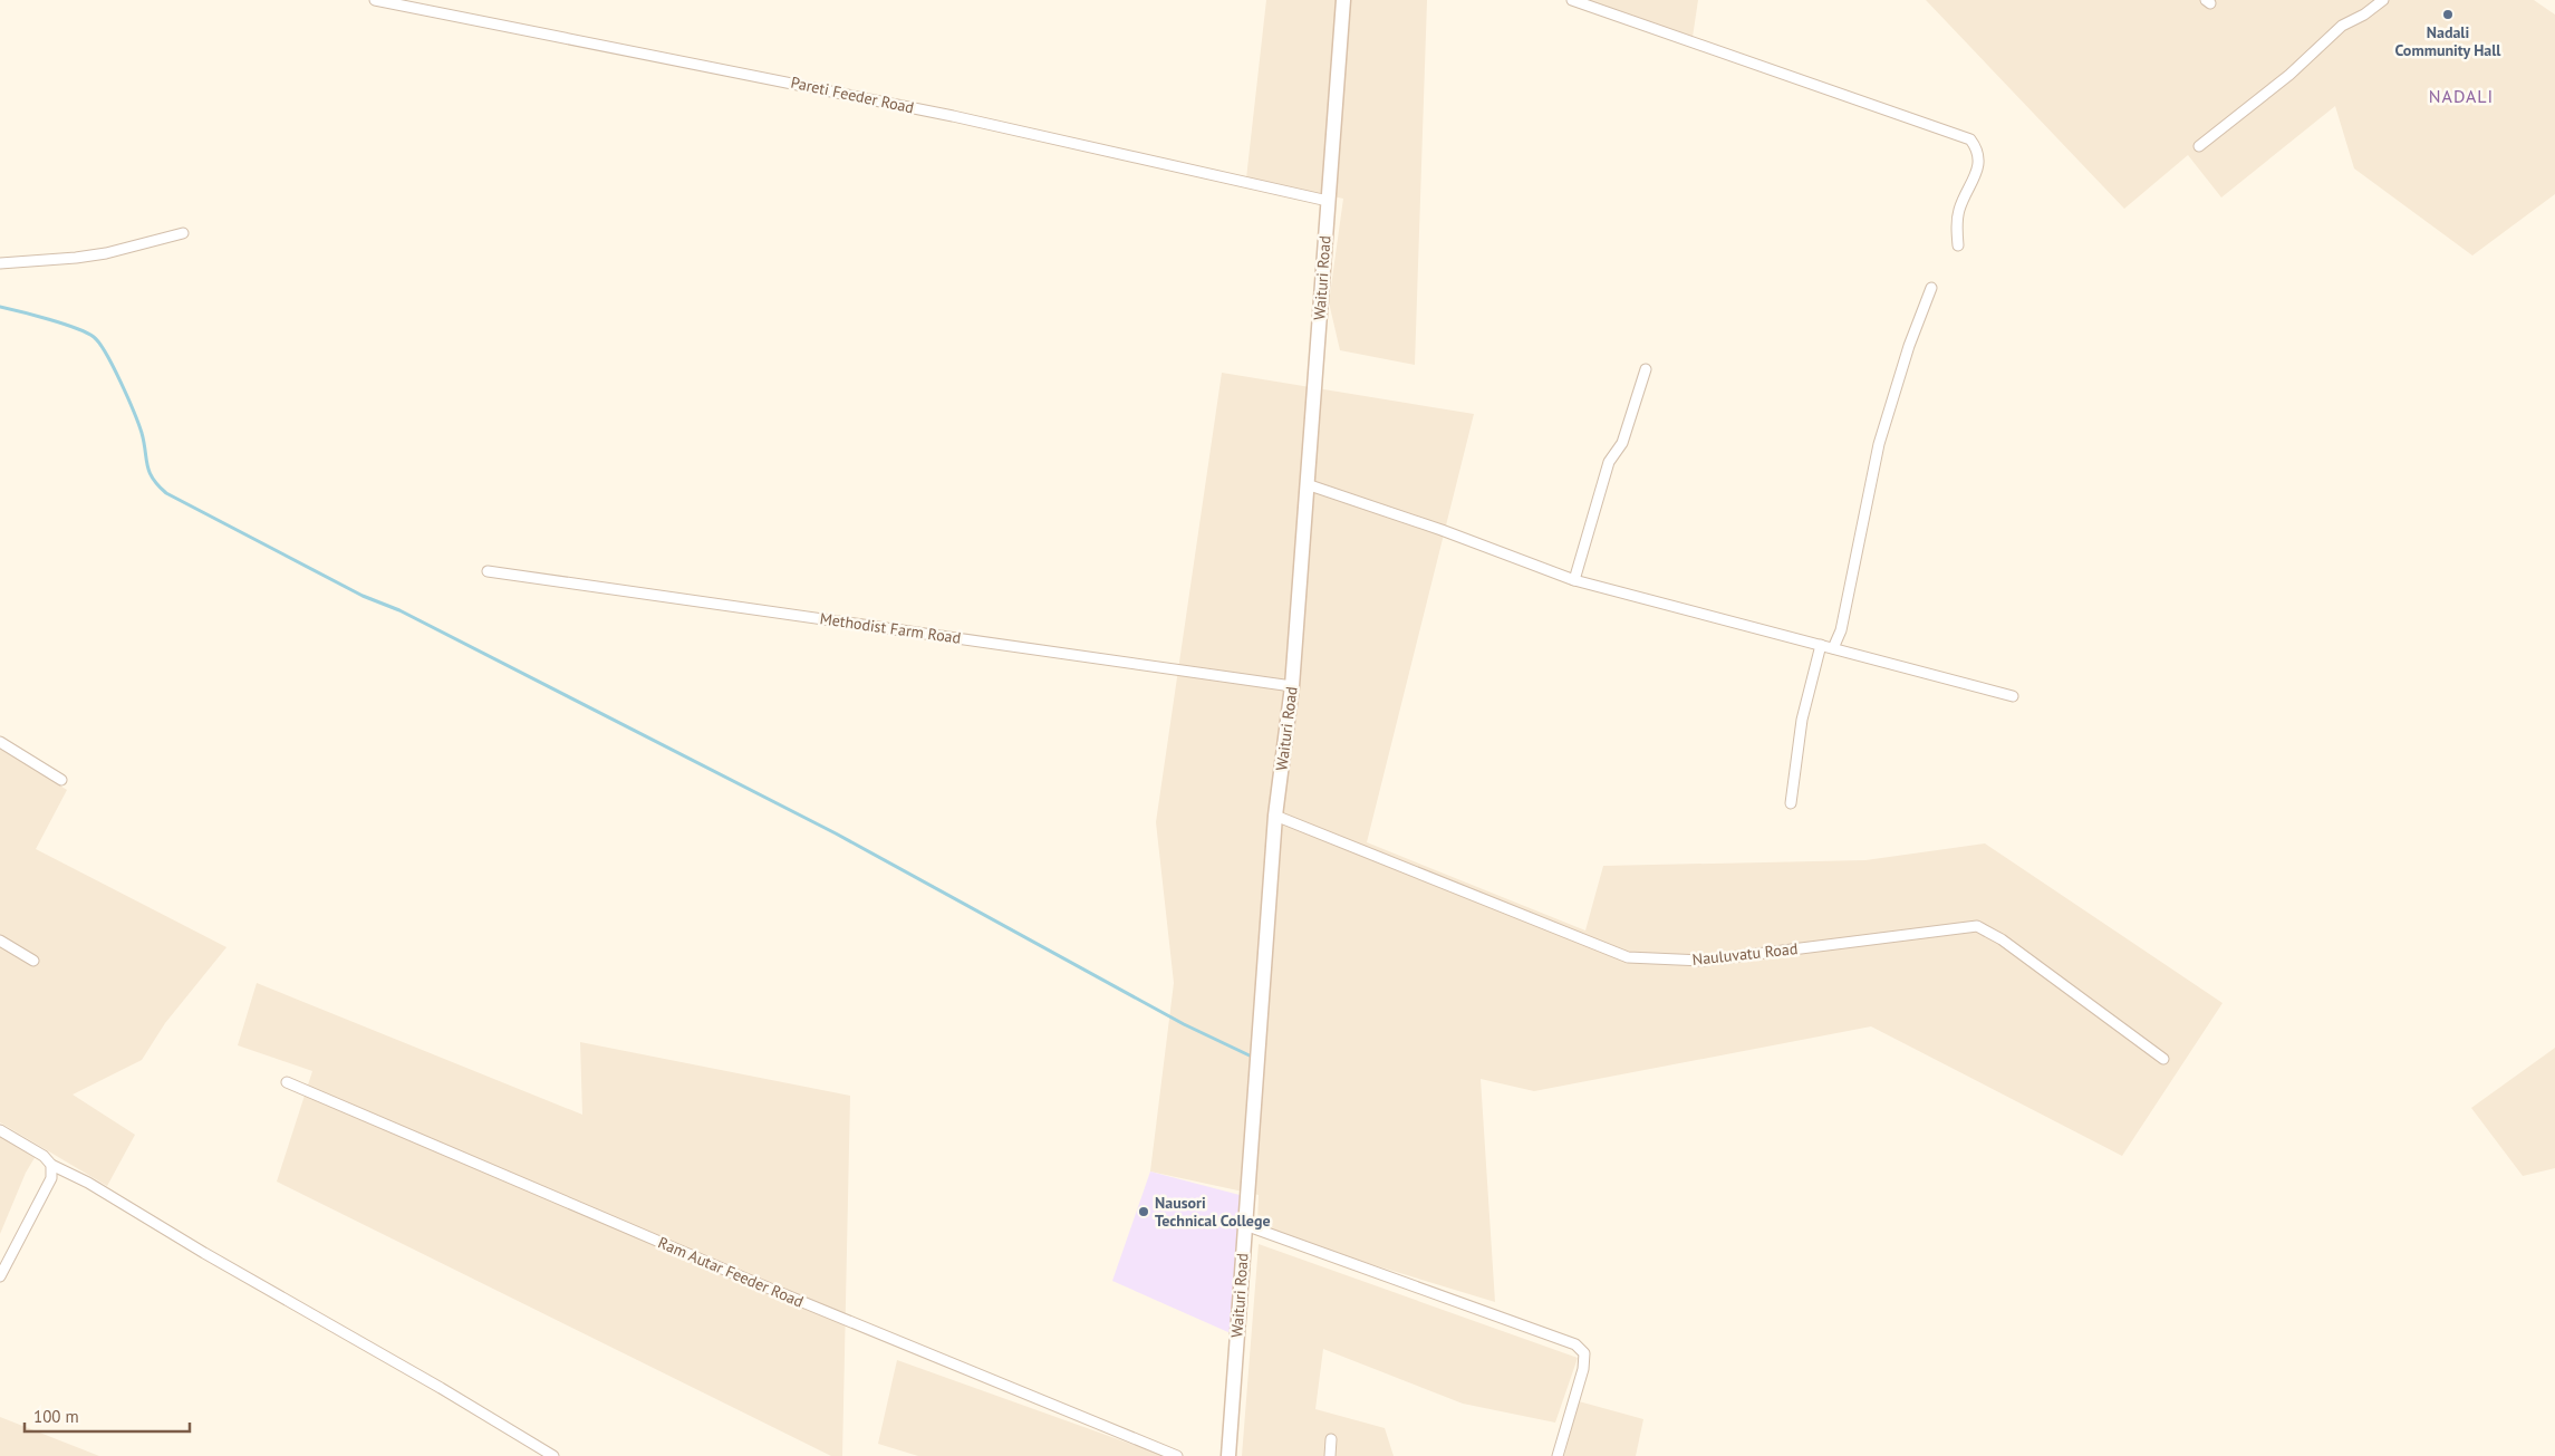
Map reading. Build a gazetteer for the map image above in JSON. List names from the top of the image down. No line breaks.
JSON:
{"streets":{"main road":["Waituri Road"],"street":["Pareti Feeder Road","Methodist Farm Road","Nauluvatu Road","Ram Autar Feeder Road"]},"crossings":[["Pareti Feeder Road","Waituri Road"],["Waituri Road","Methodist Farm Road"],["Waituri Road","Nauluvatu Road"]],"districts":["NADALI"],"places":["Nadali Community Hall","Nausori Technical College"],"scale_bar":"100 m"}
